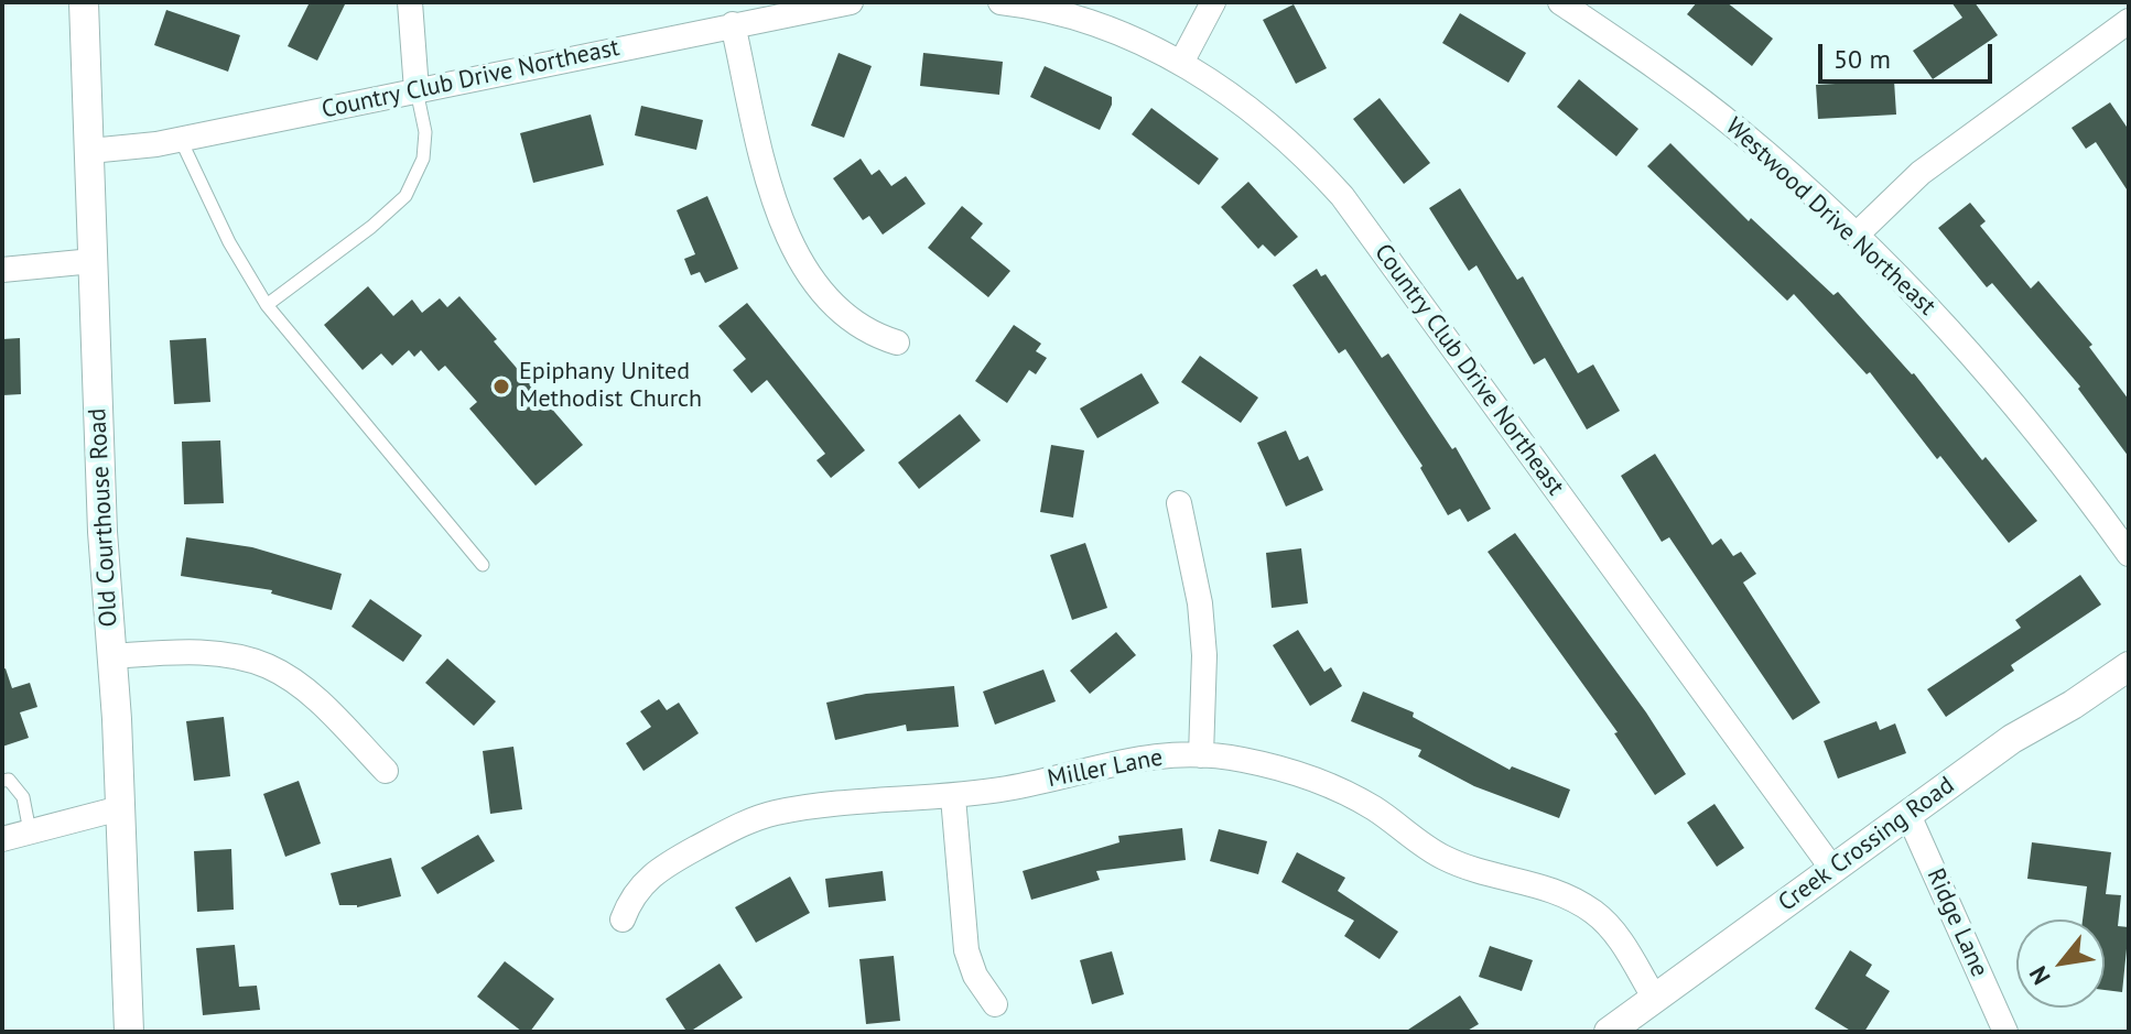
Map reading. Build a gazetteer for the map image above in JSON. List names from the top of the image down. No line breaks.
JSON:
{"streets":{"street":["Country Club Drive Northeast","Westwood Drive Northeast","Old Courthouse Road","Miller Lane","Creek Crossing Road","Ridge Lane"]},"crossings":[["Country Club Drive Northeast","Old Courthouse Road"],["Country Club Drive Northeast","Creek Crossing Road"],["Miller Lane","Creek Crossing Road"],["Creek Crossing Road","Ridge Lane"]],"places":["Epiphany United Methodist Church"],"scale_bar":"50 m","north":"bottom left"}
